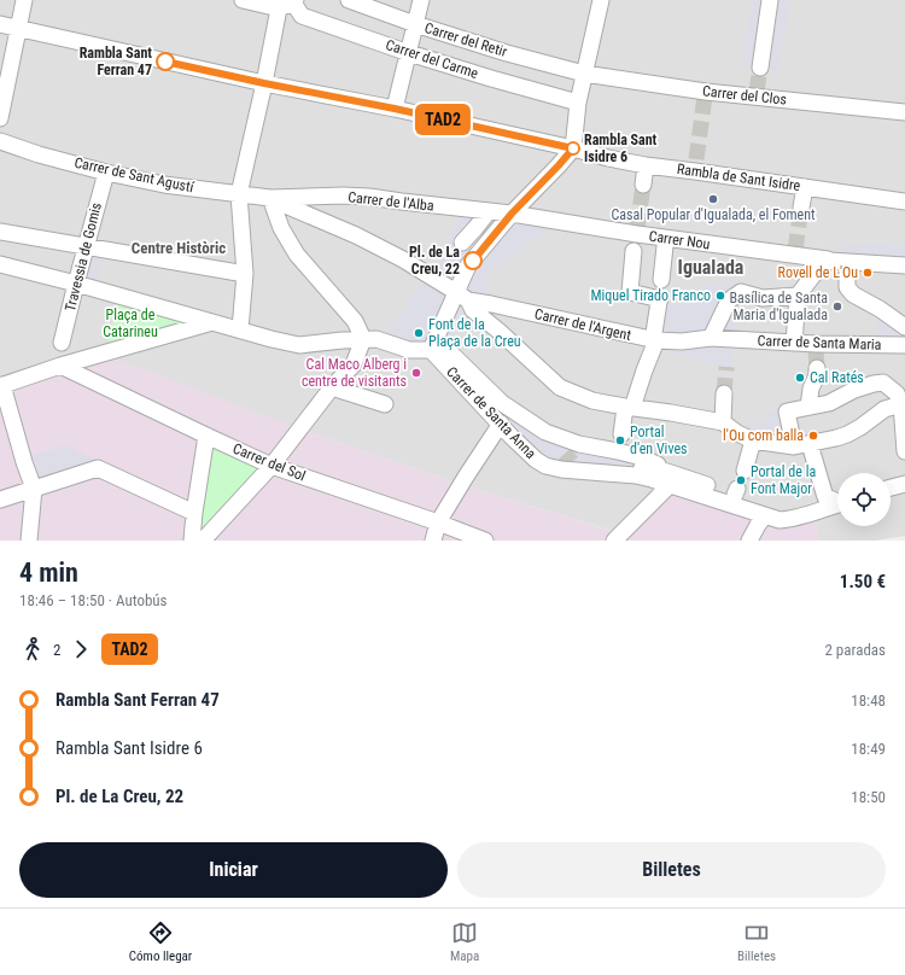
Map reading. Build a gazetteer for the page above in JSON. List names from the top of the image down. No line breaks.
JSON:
{"streets":{"street":["Carrer del Retir","Carrer del Carme","Carrer del Clos","Carrer de Sant Agustí","Rambla de Sant Isidre","Carrer de l'Alba","Carrer Nou","Travessia de Gomis","Carrer de l'Argent","Carrer de Santa Maria","Carrer de Santa Anna","Carrer del Sol"]},"crossings":[["Carrer del Retir","Carrer del Clos"],["Carrer de Sant Agustí","Carrer de l'Alba"],["Carrer de Sant Agustí","Travessia de Gomis"],["Carrer de l'Alba","Carrer Nou"],["Carrer de l'Argent","Carrer de Santa Maria"]],"districts":["Centre Històric","Igualada"],"parks":["Plaça de Catarineu"],"places":["Rambla Sant Ferran 47","Rambla Sant Isidre 6","Casal Popular d'Igualada, el Foment","Pl. de La Creu, 22","Rovell de L'Ou","Miquel Tirado Franco","Basílica de Santa Maria d'Igualada","Font de la Plaça de la Creu","Cal Maco Alberg i centre de visitants","Cal Ratés","l'Ou com balla","Portal d'en Vives","Portal de la Font Major"],"lines":["bus line TAD2"],"page":{"on_map":"TAD2","heading":["4 min","18:46 – 18:50 · Autobús","1.50 €"],"legs":["2","TAD2","2 paradas"],"list":[{"name":"Rambla Sant Ferran 47","value":"18:48"},{"name":"Rambla Sant Isidre 6","value":"18:49"},{"name":"Pl. de La Creu, 22","value":"18:50"}],"buttons":["Iniciar","Billetes"],"tabs":["Cómo llegar","Mapa","Billetes"]}}
